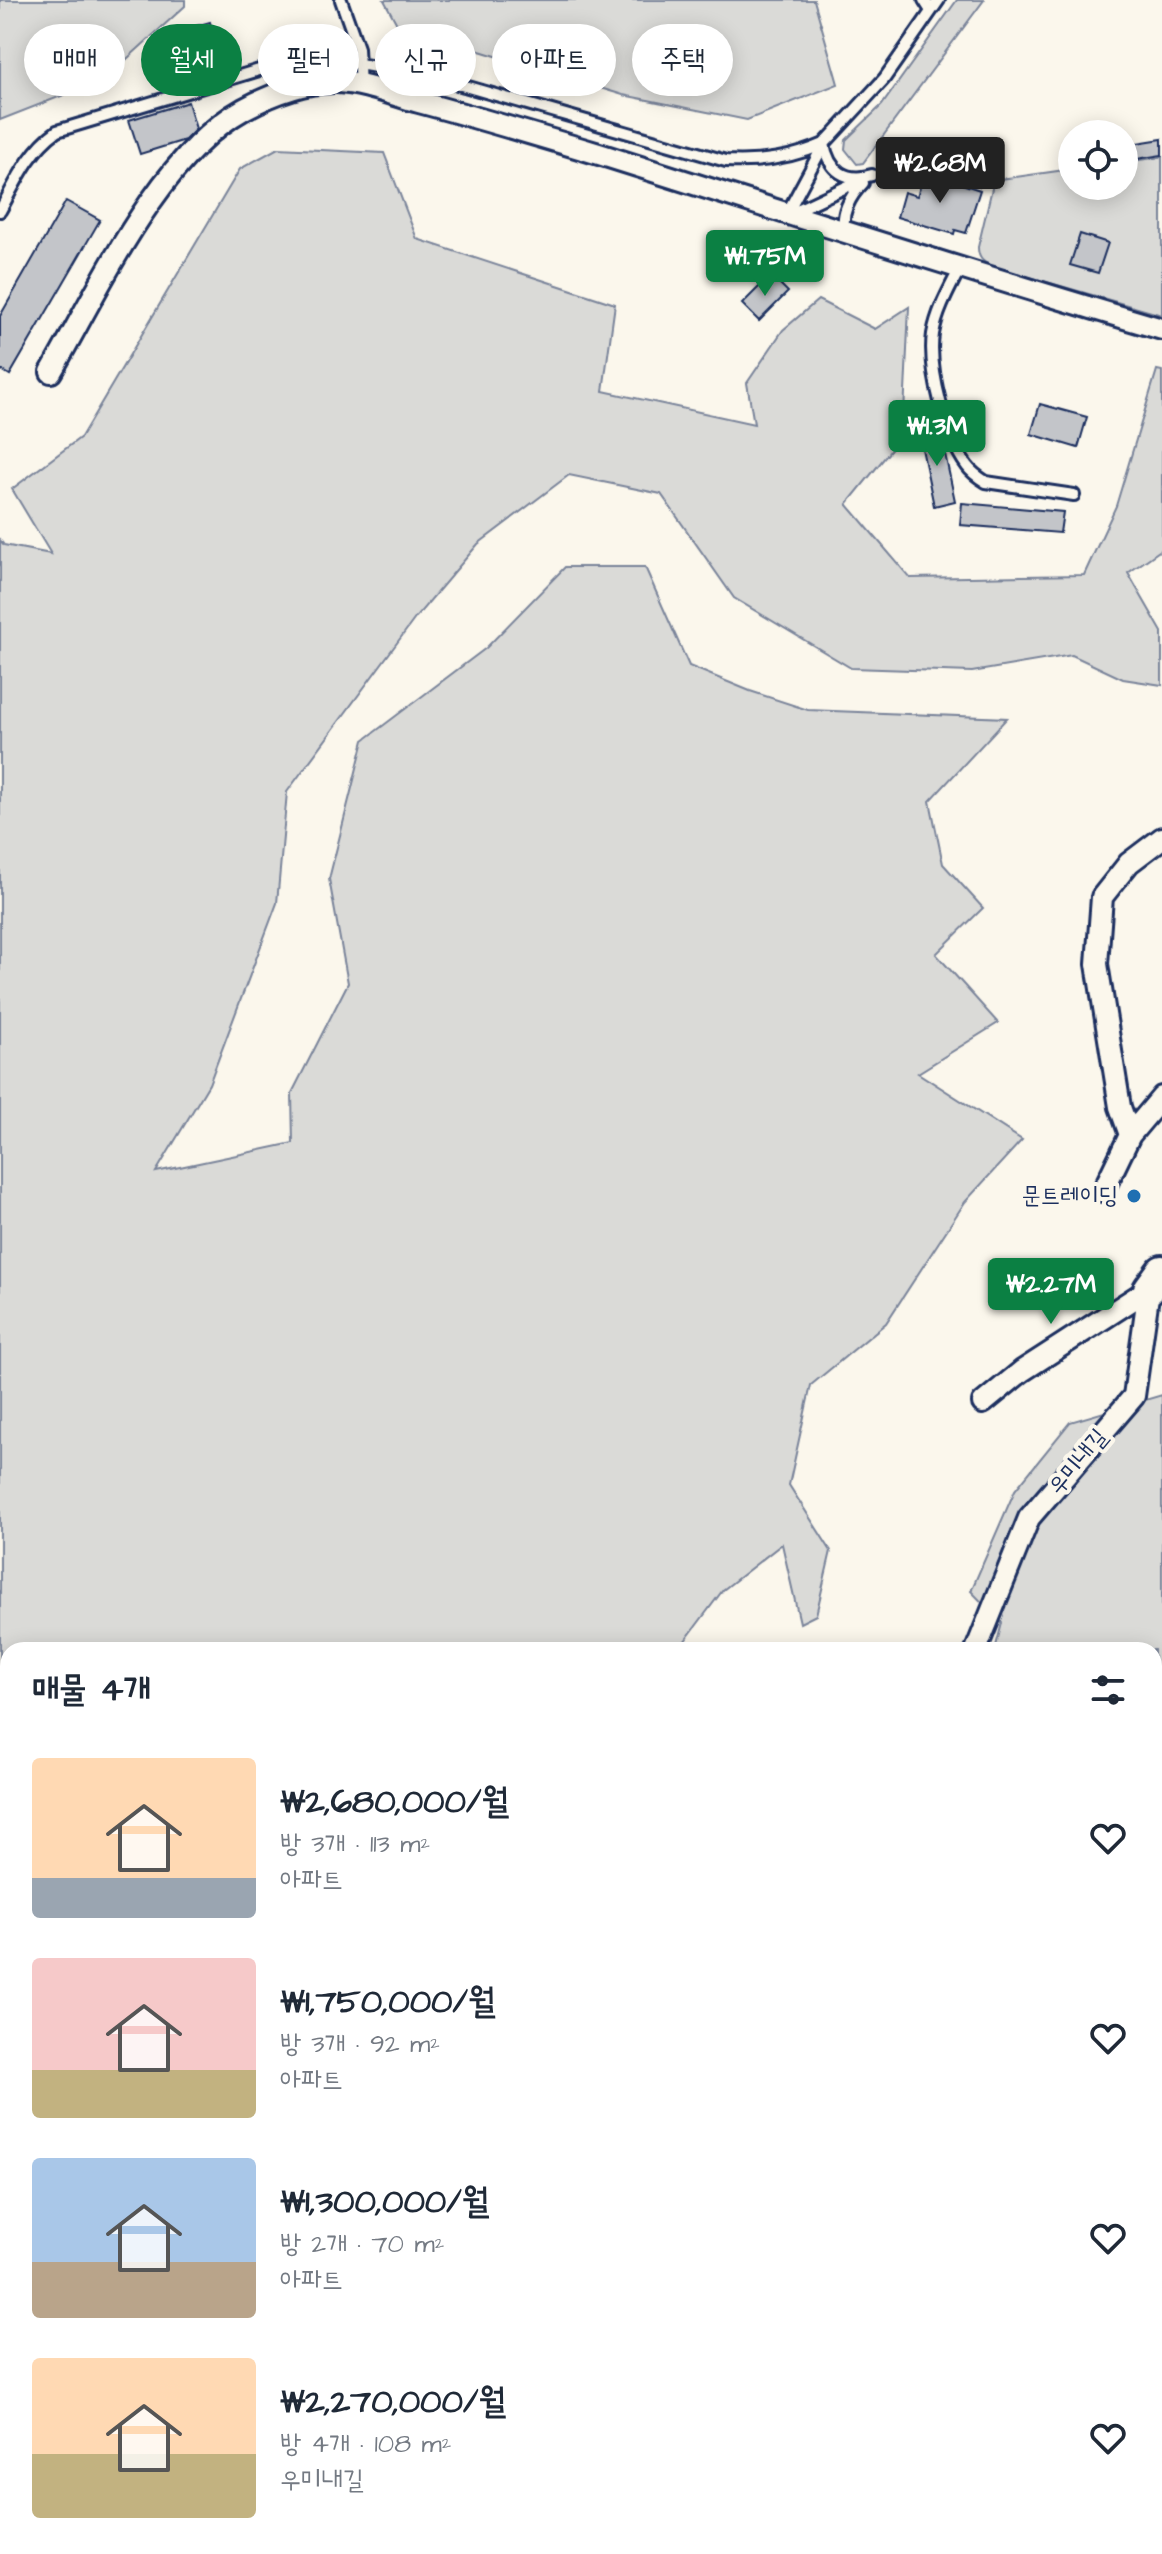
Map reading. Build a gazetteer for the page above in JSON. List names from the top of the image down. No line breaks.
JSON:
{"streets":{"street":["우미내길"]},"places":["문트레이딩"],"page":{"chip":["매매","월세","필터","신규","아파트","주택"],"price":["₩2.68M","₩1.75M","₩1.3M","₩2.27M"],"heading":"매물 4개","list":[{"name":"₩2,680,000/월","note":"방 3개 · 113 m² · 아파트"},{"name":"₩1,750,000/월","note":"방 3개 · 92 m² · 아파트"},{"name":"₩1,300,000/월","note":"방 2개 · 70 m² · 아파트"},{"name":"₩2,270,000/월","note":"방 4개 · 108 m² · 우미내길"}]}}
